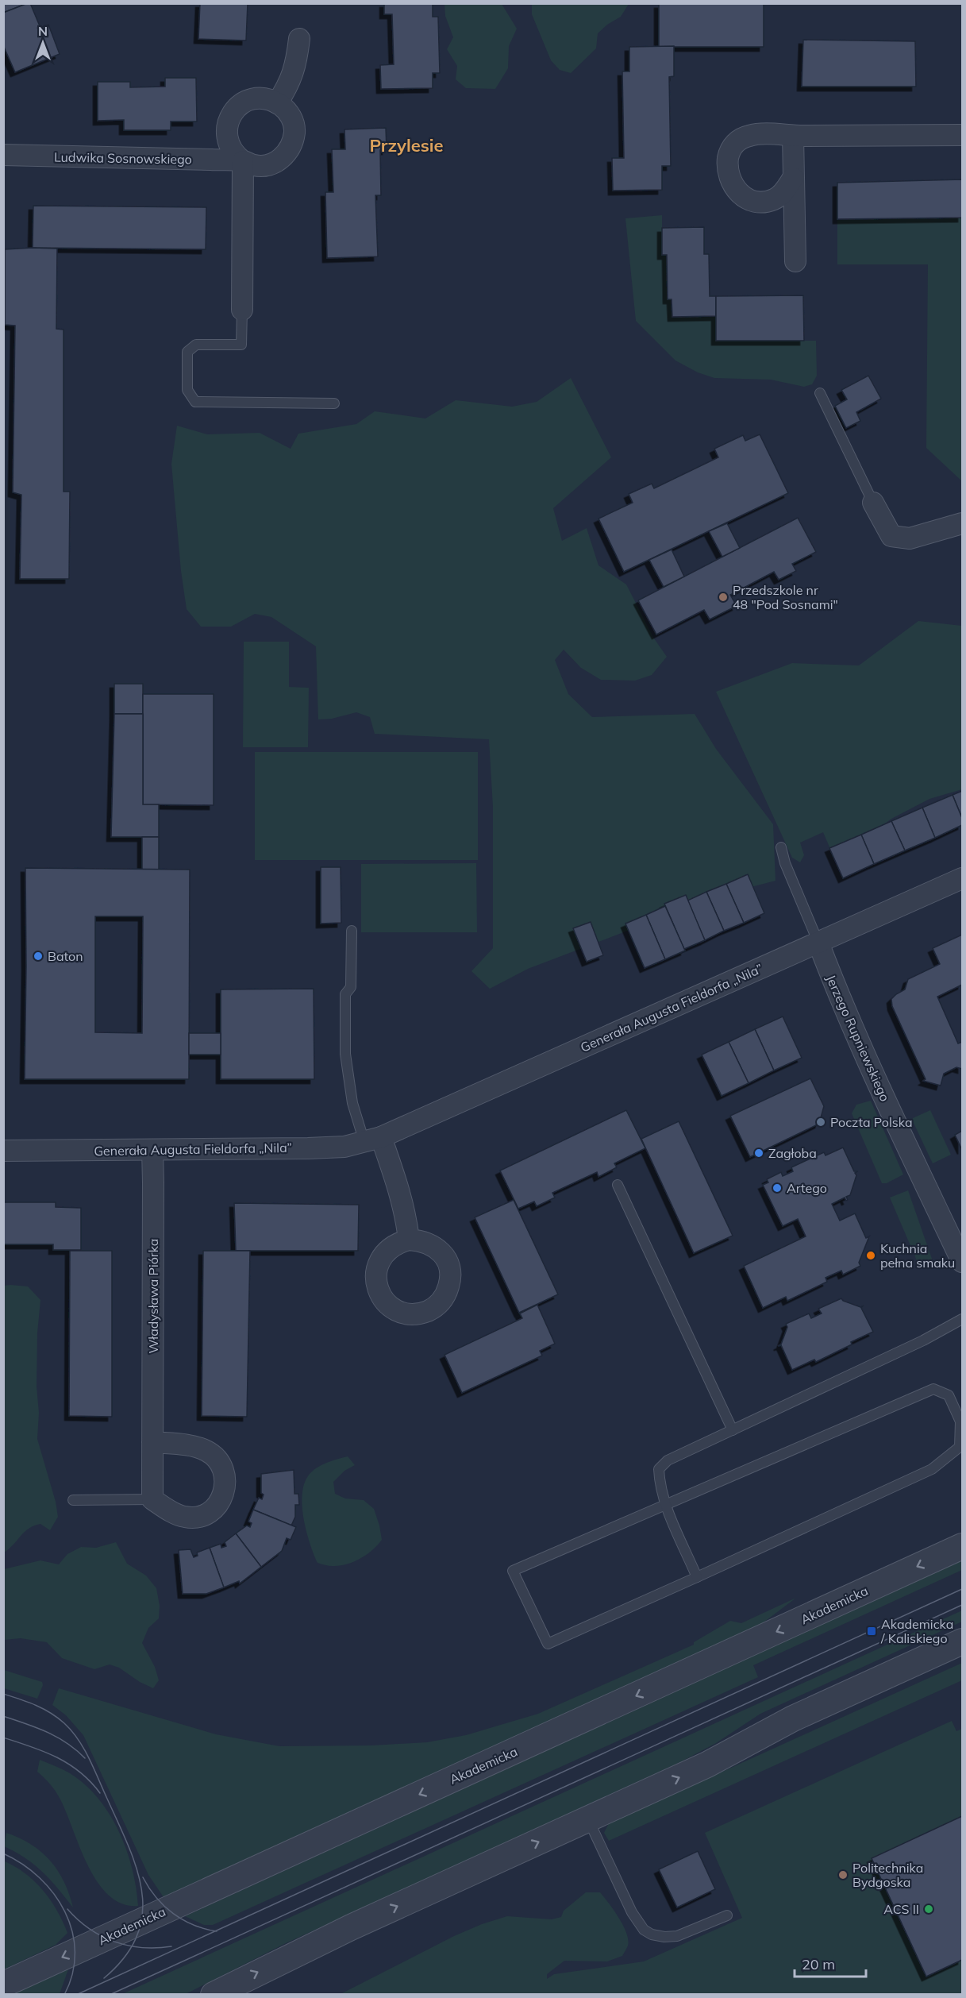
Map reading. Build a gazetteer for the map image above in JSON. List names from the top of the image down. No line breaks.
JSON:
{"streets":{"street":["Ludwika Sosnowskiego","Generała Augusta Fieldorfa „Nila”","Jerzego Rupniewskiego","Władysława Piórka","Akademicka"]},"crossings":[["Generała Augusta Fieldorfa „Nila”","Jerzego Rupniewskiego"],["Generała Augusta Fieldorfa „Nila”","Władysława Piórka"]],"districts":["Przylesie"],"places":{"other":["Przedszkole nr 48 \"Pod Sosnami\"","Baton","Poczta Polska","Zagłoba","Artego","Kuchnia pełna smaku","Politechnika Bydgoska","ACS II"],"transit":["Akademicka / Kaliskiego"]},"scale_bar":"20 m","north":"top"}
